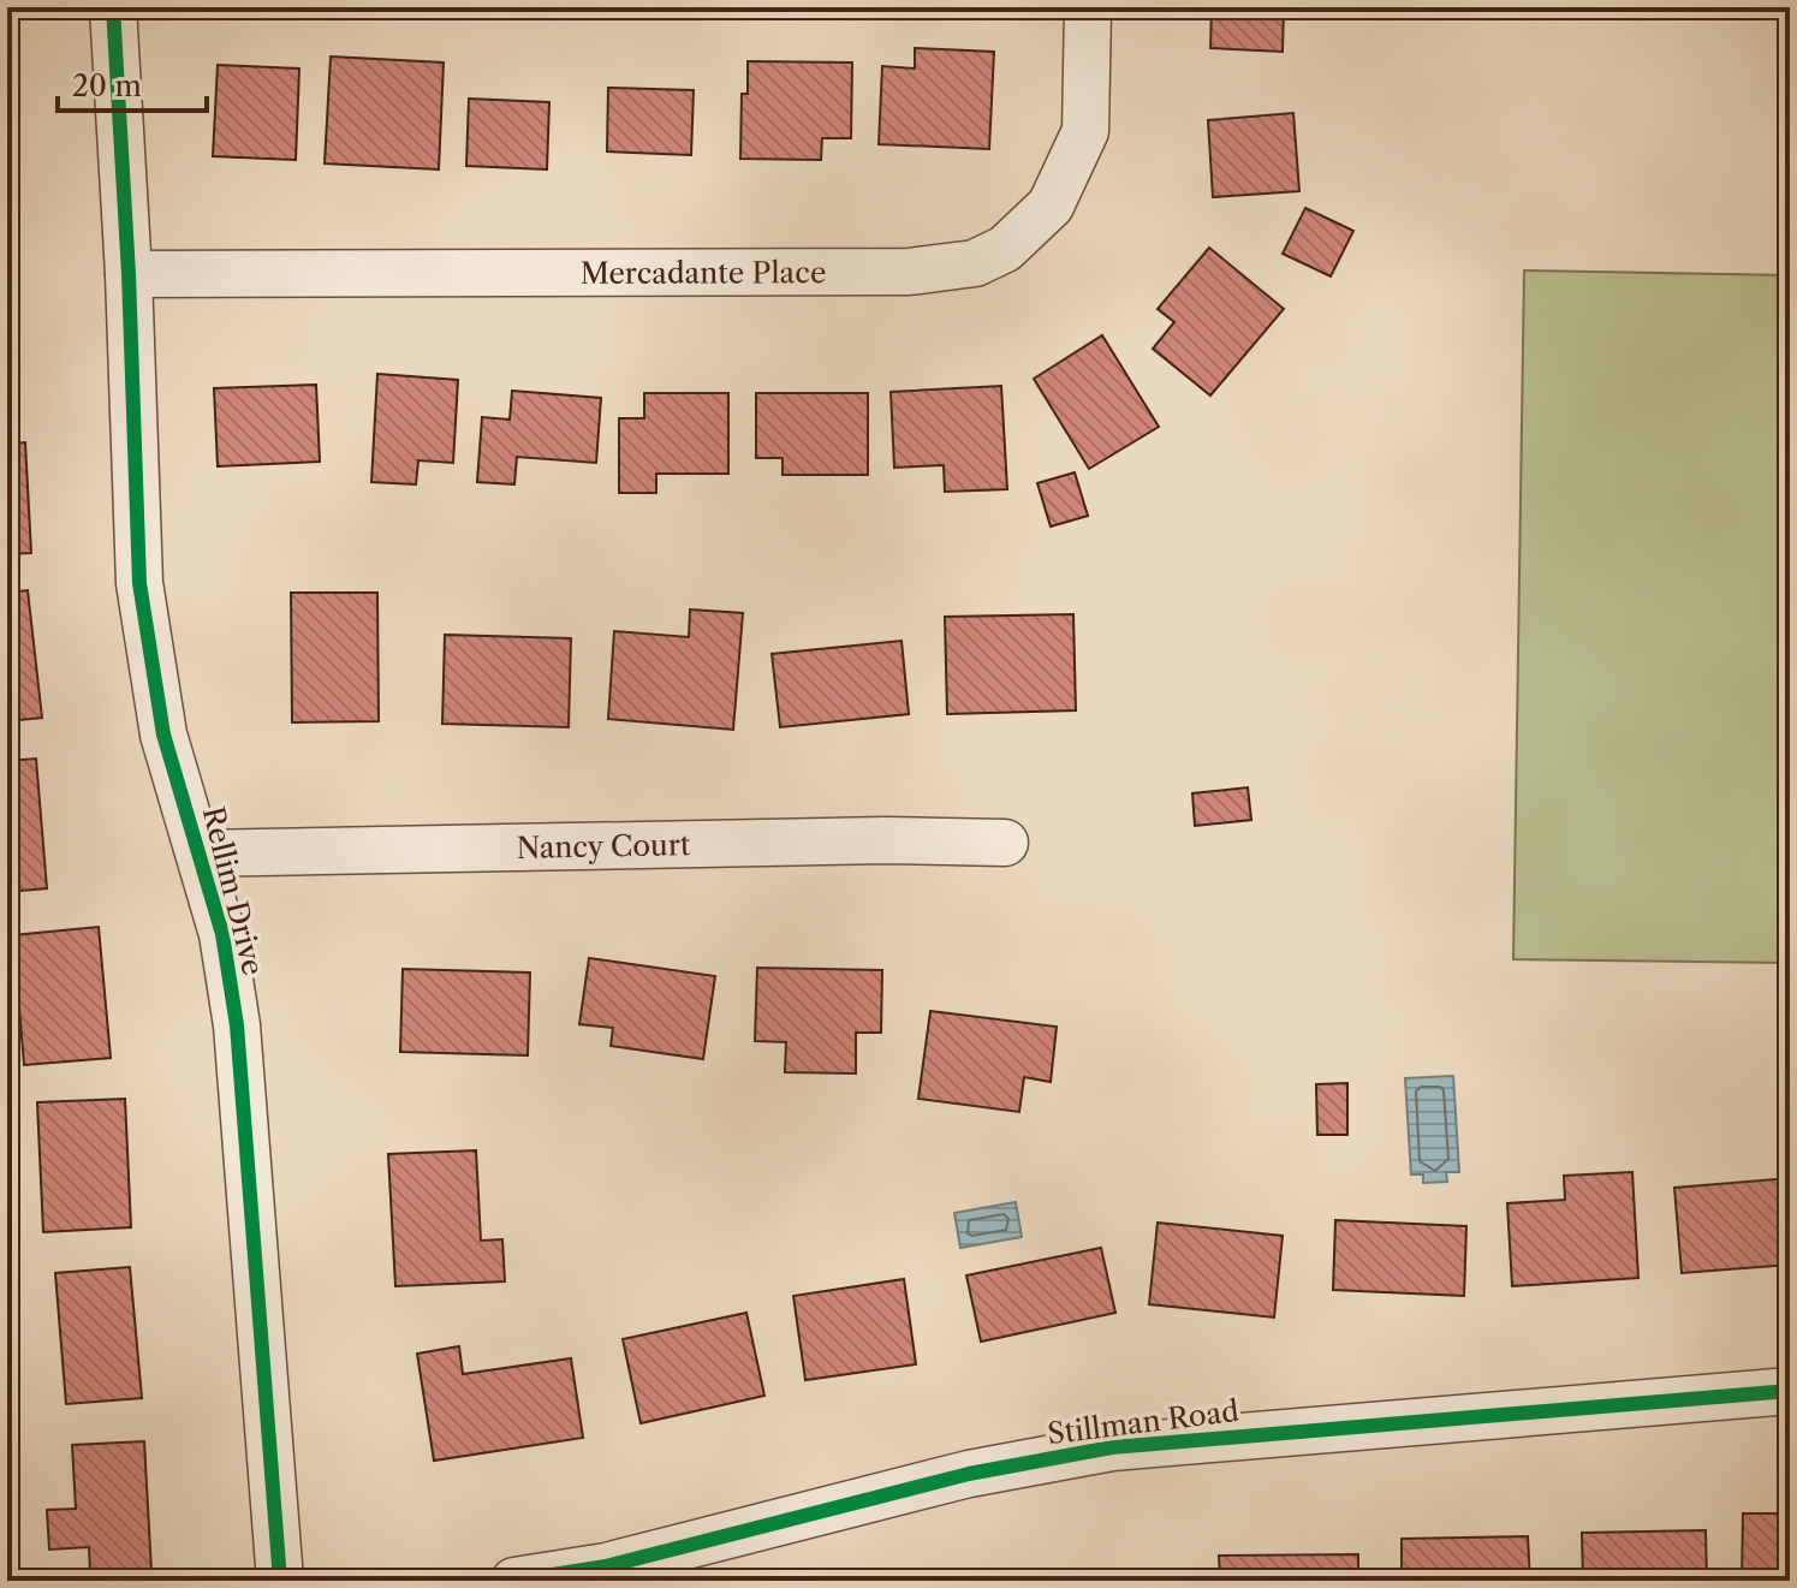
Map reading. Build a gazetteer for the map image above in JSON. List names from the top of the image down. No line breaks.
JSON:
{"streets":{"street":["Mercadante Place","Nancy Court","Rellim Drive","Stillman Road"]},"crossings":[["Mercadante Place","Rellim Drive"],["Nancy Court","Rellim Drive"]],"scale_bar":"20 m"}
